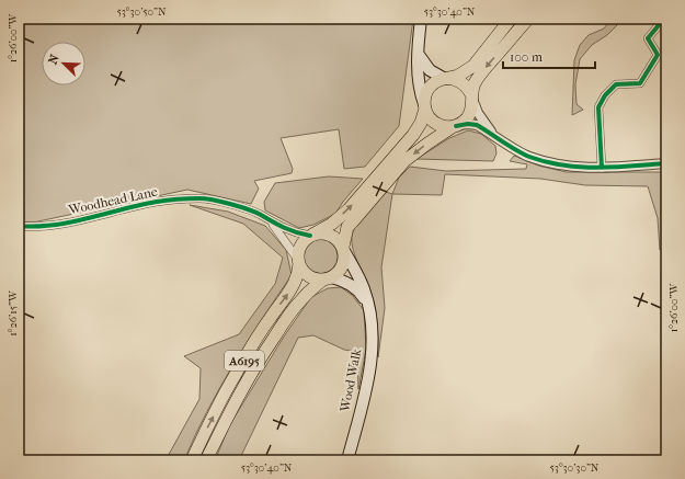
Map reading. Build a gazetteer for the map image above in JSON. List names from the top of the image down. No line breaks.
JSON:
{"streets":{"highway":["A6195"],"main road":["Wood Walk"],"street":["Woodhead Lane"]},"crossings":[["Woodhead Lane","A6195"],["Woodhead Lane","Wood Walk"],["A6195","Wood Walk"]],"scale_bar":"100 m","north":"top left","coordinates":["53°30'50\"N","53°30'40\"N","1°26'00\"W","1°26'15\"W","53°30'30\"N"]}
